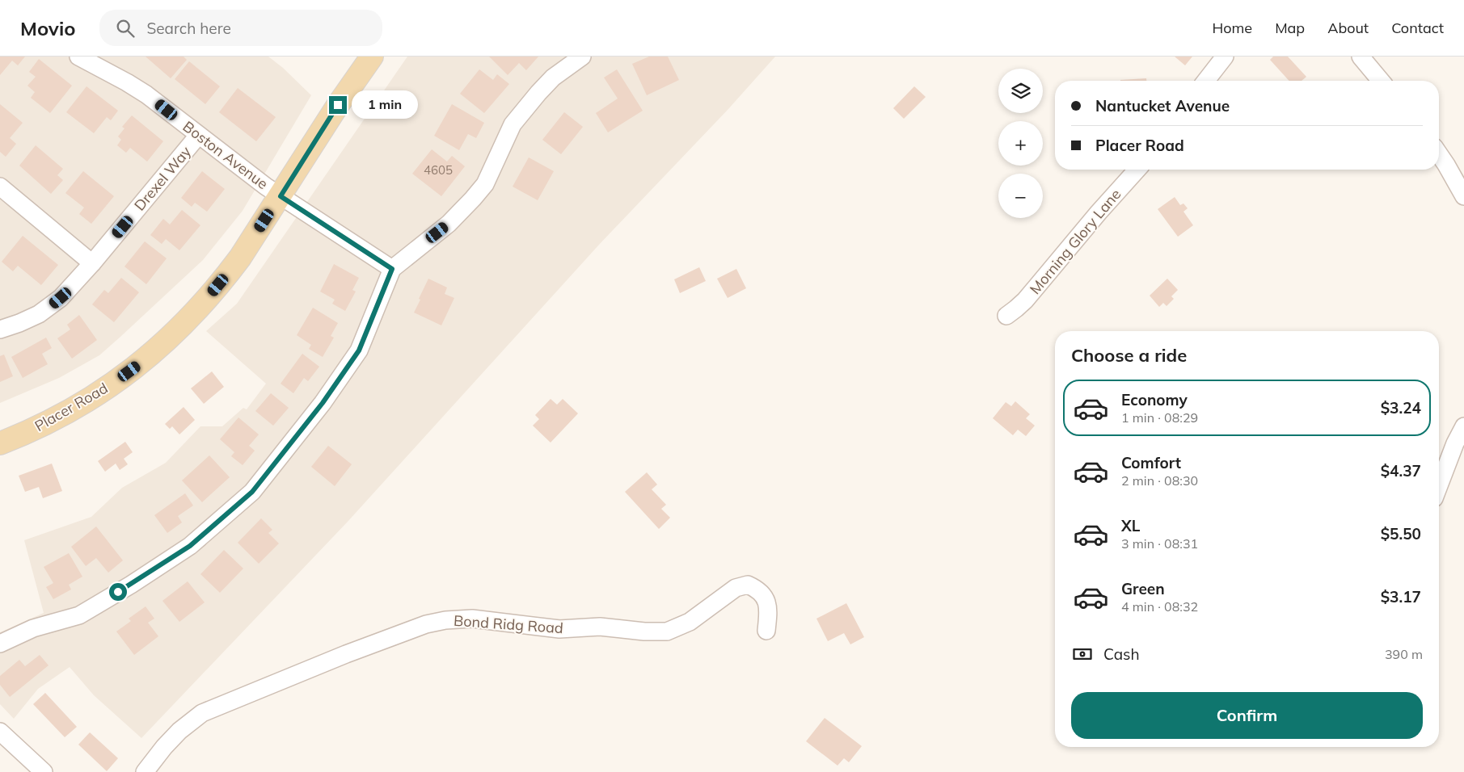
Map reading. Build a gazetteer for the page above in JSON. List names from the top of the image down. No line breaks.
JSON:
{"streets":{"main road":["Placer Road"],"street":["Boston Avenue","Drexel Way","Morning Glory Lane","Bond Ridg Road"]},"crossings":[["Boston Avenue","Drexel Way"],["Boston Avenue","Placer Road"]],"house_numbers":["4605"],"page":{"header":"Movio","search":"Search here","nav":["Home","Map","About","Contact"],"map_buttons":["+","−"],"banner":["Nantucket Avenue","Placer Road"],"bubble":"1 min","heading":"Choose a ride","list":[{"name":"Economy","note":"1 min · 08:29","value":"$3.24"},{"name":"Comfort","note":"2 min · 08:30","value":"$4.37"},{"name":"XL","note":"3 min · 08:31","value":"$5.50"},{"name":"Green","note":"4 min · 08:32","value":"$3.17"}],"pay":["Cash","390 m"],"buttons":"Confirm"}}
